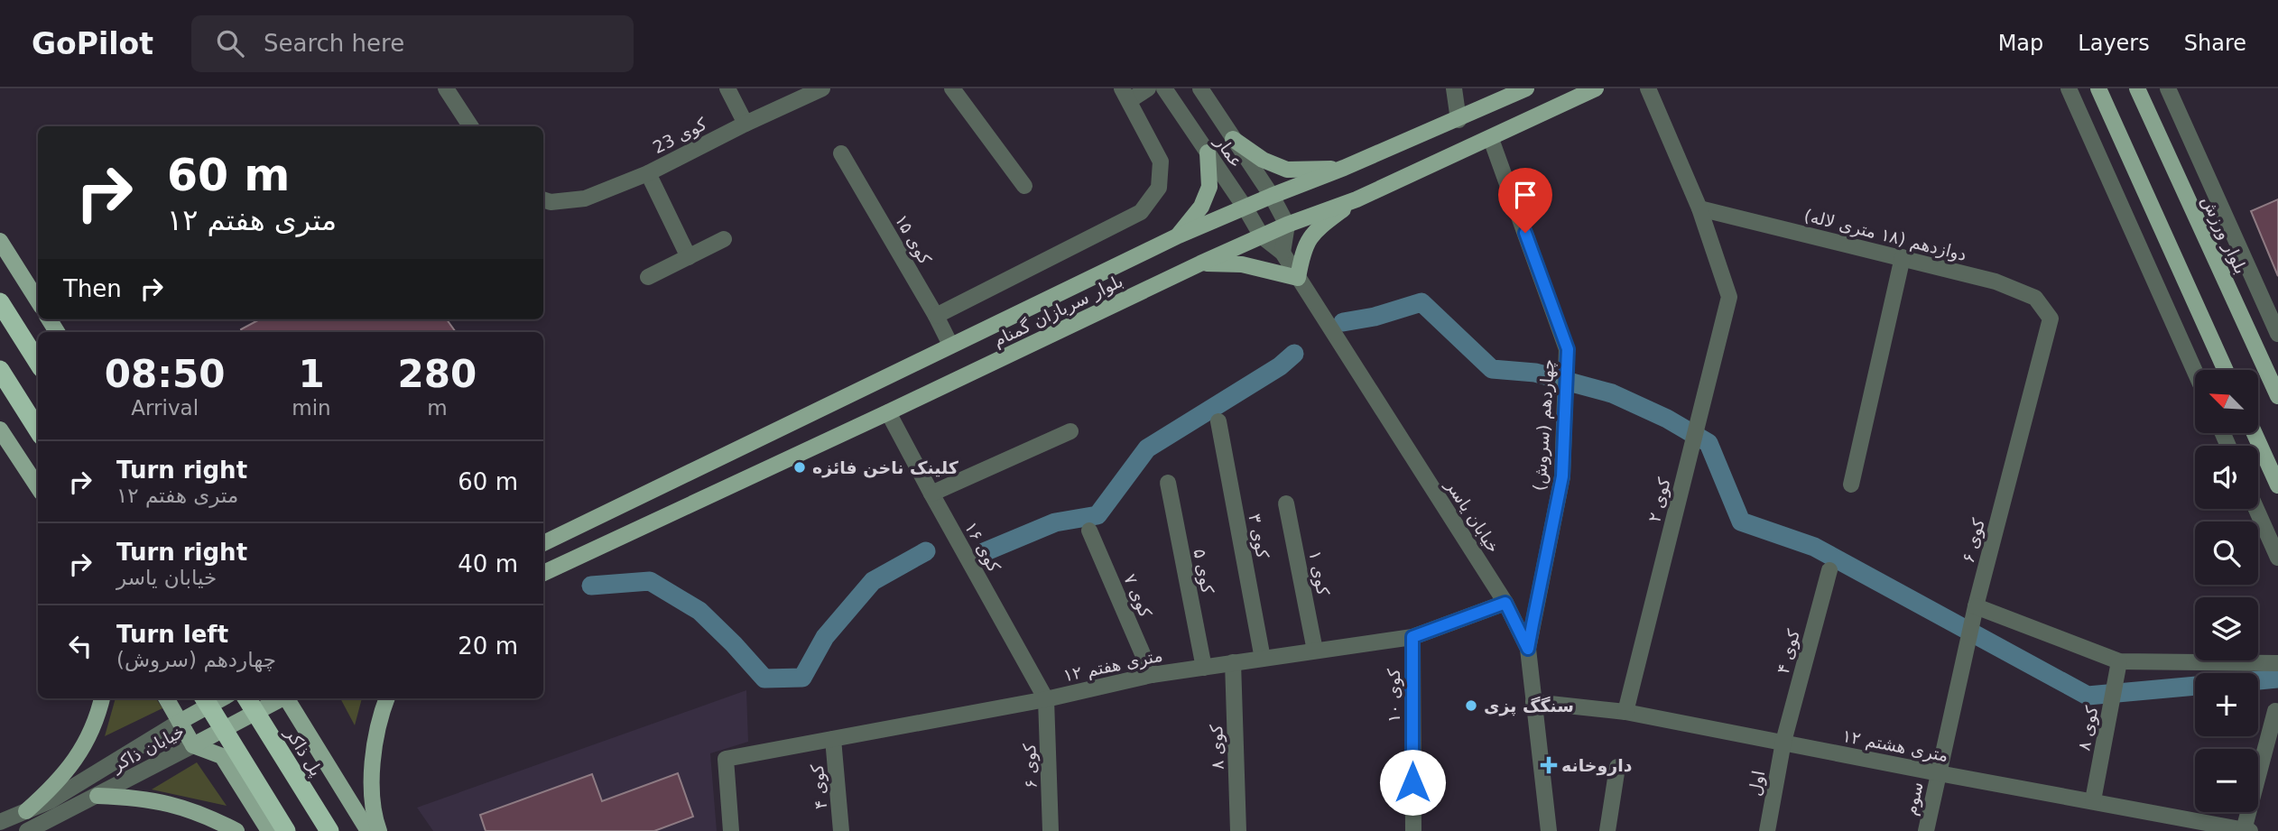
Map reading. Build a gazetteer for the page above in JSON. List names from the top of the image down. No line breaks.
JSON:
{"streets":{"highway":["پل ذاکر"],"main road":["بلوار ورزش","بلوار سربازان گمنام","خیابان ذاکر"],"street":["کوی 23","عمار","دوازدهم (۱۸ متری لاله)","کوی ۱۵","چهاردهم (سروش)","کوی ۲","خیابان یاسر","کوی ۳","کوی ۶","کوی ۱۶","کوی ۵","کوی ۱","کوی ۷","کوی ۴","۱۲ متری هفتم","کوی ۱۰","کوی ۸","۱۲ متری هشتم","اول","سوم"]},"crossings":[["عمار","بلوار سربازان گمنام"],["عمار","خیابان یاسر"],["دوازدهم (۱۸ متری لاله)","کوی ۲"],["دوازدهم (۱۸ متری لاله)","کوی ۶"],["کوی ۱۵","بلوار سربازان گمنام"],["بلوار سربازان گمنام","چهاردهم (سروش)"],["بلوار سربازان گمنام","خیابان یاسر"],["بلوار سربازان گمنام","کوی ۱۶"],["چهاردهم (سروش)","خیابان یاسر"],["کوی ۲","۱۲ متری هشتم"],["خیابان یاسر","۱۲ متری هفتم"],["خیابان یاسر","۱۲ متری هشتم"],["کوی ۳","۱۲ متری هفتم"],["کوی ۶","کوی ۱۶"],["کوی ۶","۱۲ متری هفتم"],["کوی ۶","۱۲ متری هشتم"],["کوی ۶","سوم"],["کوی ۱۶","۱۲ متری هفتم"],["کوی ۵","۱۲ متری هفتم"],["کوی ۱","۱۲ متری هفتم"],["کوی ۷","۱۲ متری هفتم"],["کوی ۴","۱۲ متری هفتم"],["کوی ۴","۱۲ متری هشتم"],["کوی ۴","اول"],["۱۲ متری هفتم","کوی ۱۰"],["۱۲ متری هفتم","کوی ۸"],["کوی ۸","۱۲ متری هشتم"],["۱۲ متری هشتم","اول"],["۱۲ متری هشتم","سوم"]],"places":{"other":["کلینک ناخن فائزه","سنگگ پزی"],"health":["داروخانه"]},"north":"top left","page":{"header":"GoPilot","search":"Search here","nav":["Map","Layers","Share"],"turn":["60 m","۱۲ متری هفتم"],"then":"Then","eta":["08:50","Arrival","1","min","280","m"],"map_buttons":["+","−"],"list":[{"name":"Turn right","note":"۱۲ متری هفتم","value":"60 m"},{"name":"Turn right","note":"خیابان یاسر","value":"40 m"},{"name":"Turn left","note":"چهاردهم (سروش)","value":"20 m"}]}}
